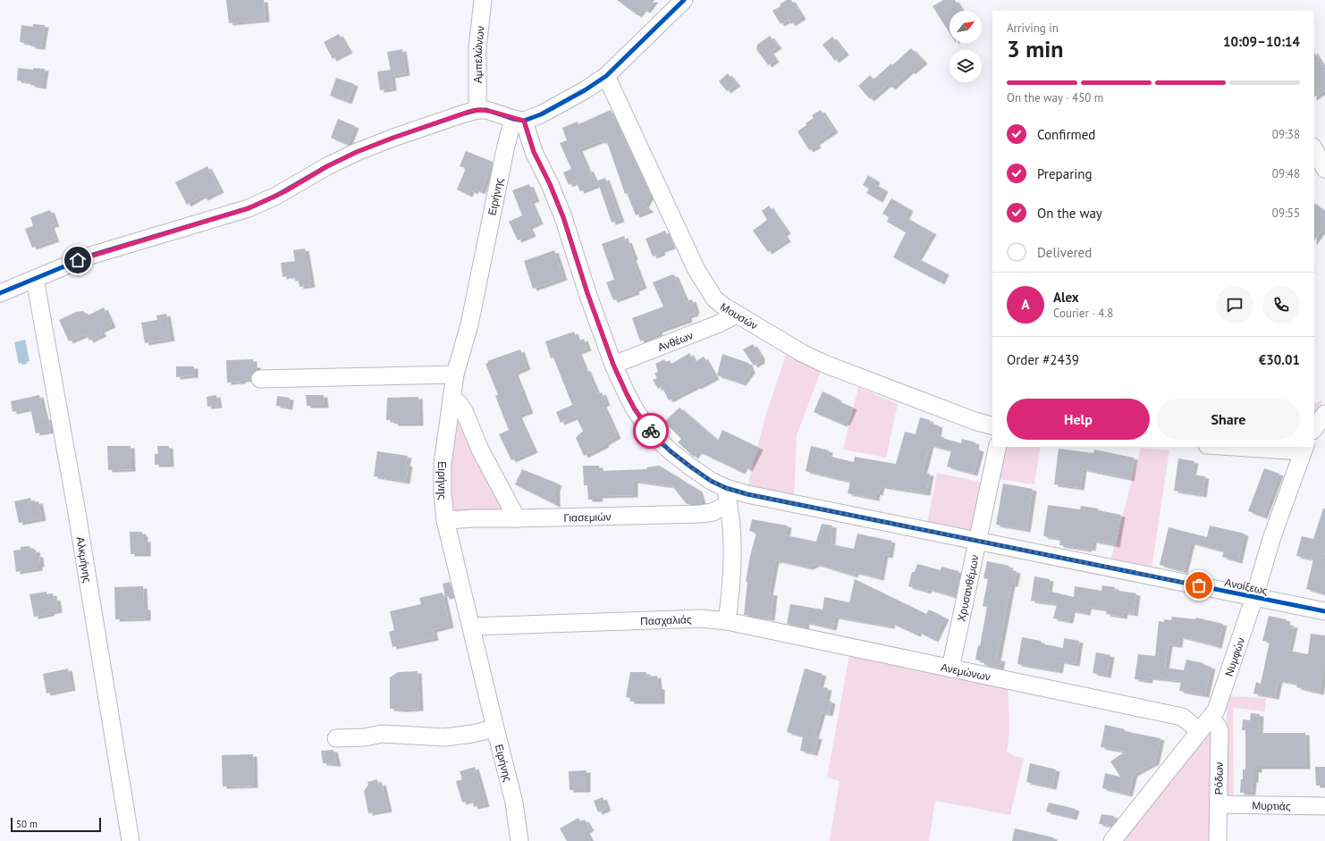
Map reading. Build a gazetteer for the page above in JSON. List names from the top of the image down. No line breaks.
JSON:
{"streets":{"street":["Αμπελώνων","Ειρήνης","Μουσών","Ανθέων","Γιασεμιών","Αλκμήνης","Ανοίξεως","Χρυσανθέμων","Πασχαλιάς","Νυμφών","Ανεμώνων","Ρόδων","Μυρτιάς"]},"crossings":[["Ειρήνης","Γιασεμιών"],["Ειρήνης","Ανοίξεως"],["Ειρήνης","Πασχαλιάς"],["Μουσών","Ανθέων"],["Ανθέων","Ανοίξεως"],["Γιασεμιών","Ανοίξεως"],["Ανοίξεως","Χρυσανθέμων"],["Ανοίξεως","Νυμφών"],["Χρυσανθέμων","Ανεμώνων"],["Πασχαλιάς","Ανεμώνων"],["Νυμφών","Ανεμώνων"],["Νυμφών","Ρόδων"],["Ανεμώνων","Ρόδων"],["Ρόδων","Μυρτιάς"]],"scale_bar":"50 m","north":"top right","page":{"heading":["3 min","Arriving in","10:09–10:14"],"panel":["Alex","Courier · 4.8","Order #2439","€30.01"],"bar":"On the way · 450 m","list":[["Confirmed","09:38"],["Preparing","09:48"],["On the way","09:55"],"Delivered"],"round":"A","buttons":["Help","Share"],"scale":"50 m"}}
